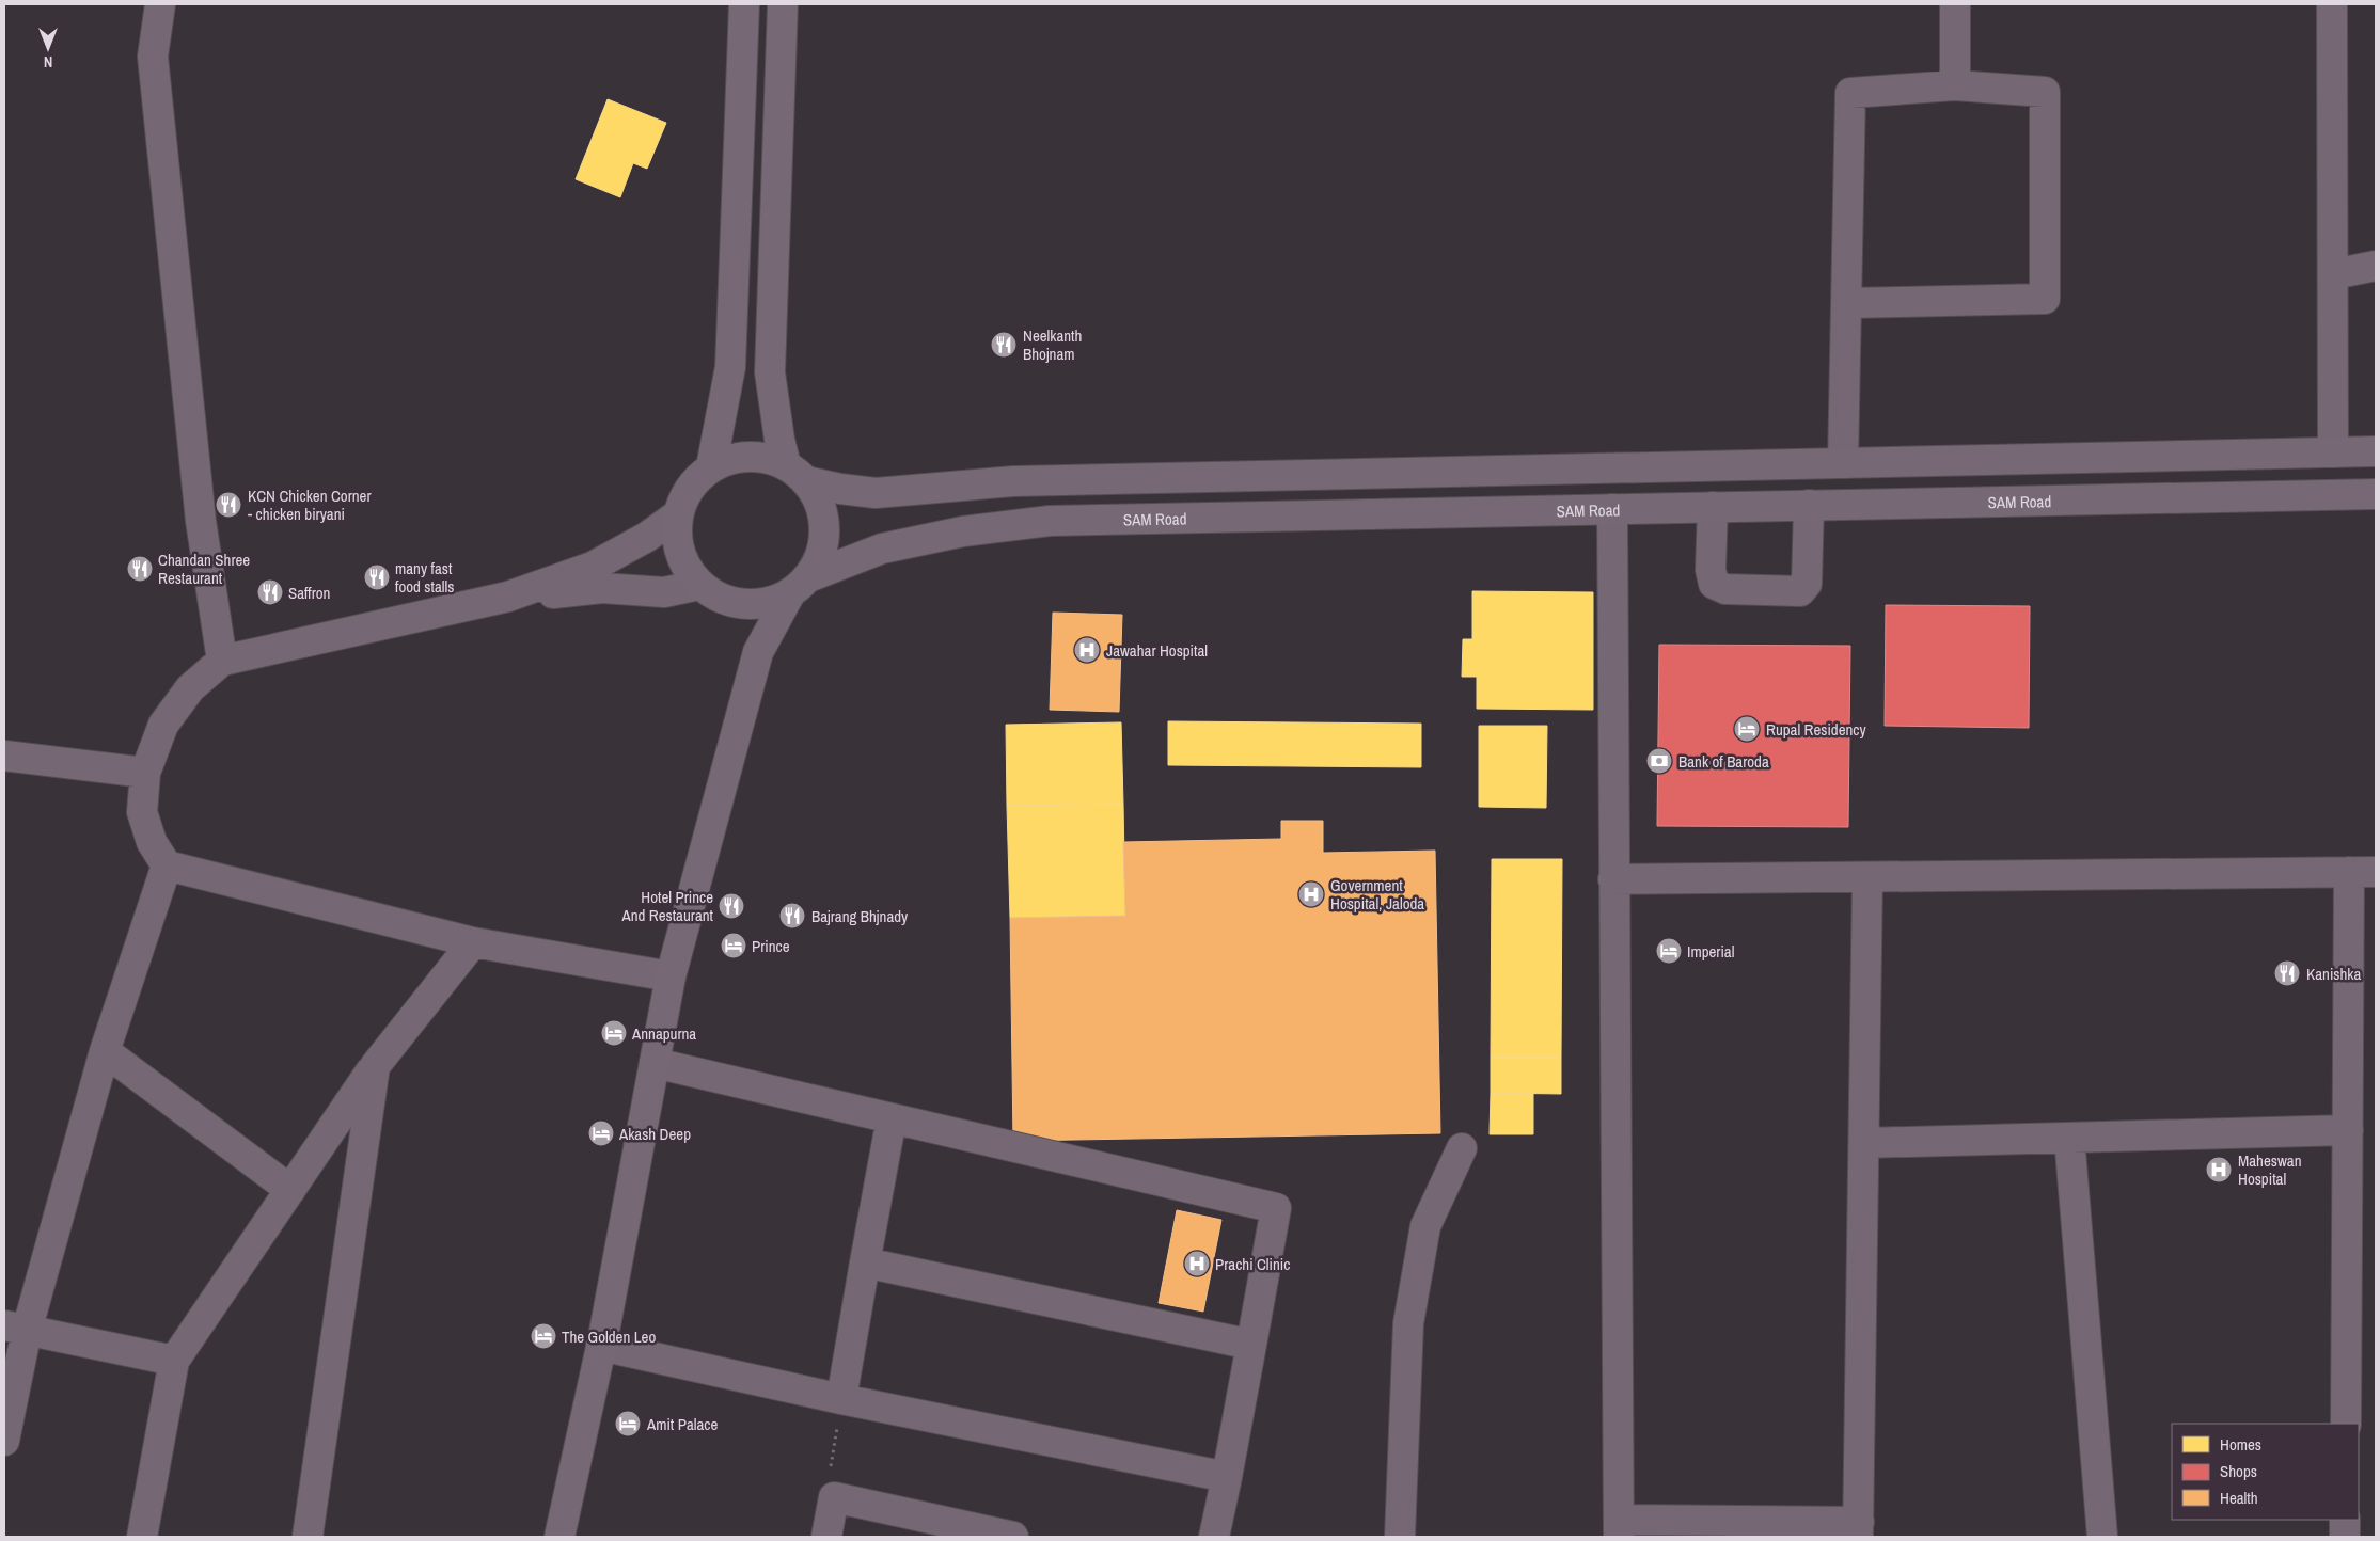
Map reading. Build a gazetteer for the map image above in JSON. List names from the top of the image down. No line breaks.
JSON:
{"streets":{"main road":["SAM Road"]},"places":{"restaurant":["Neelkanth Bhojnam","KCN Chicken Corner - chicken biryani","Chandan Shree Restaurant","many fast food stalls","Saffron","Hotel Prince And Restaurant","Bajrang Bhjnady","Kanishka"],"hospital":["Jawahar Hospital","Government Hospital, Jaloda","Maheswan Hospital","Prachi Clinic"],"hotel":["Rupal Residency","Prince","Imperial","Annapurna","Akash Deep","The Golden Leo","Amit Palace"],"bank":["Bank of Baroda"]},"legend":["Homes","Shops","Health"],"north":"bottom"}
